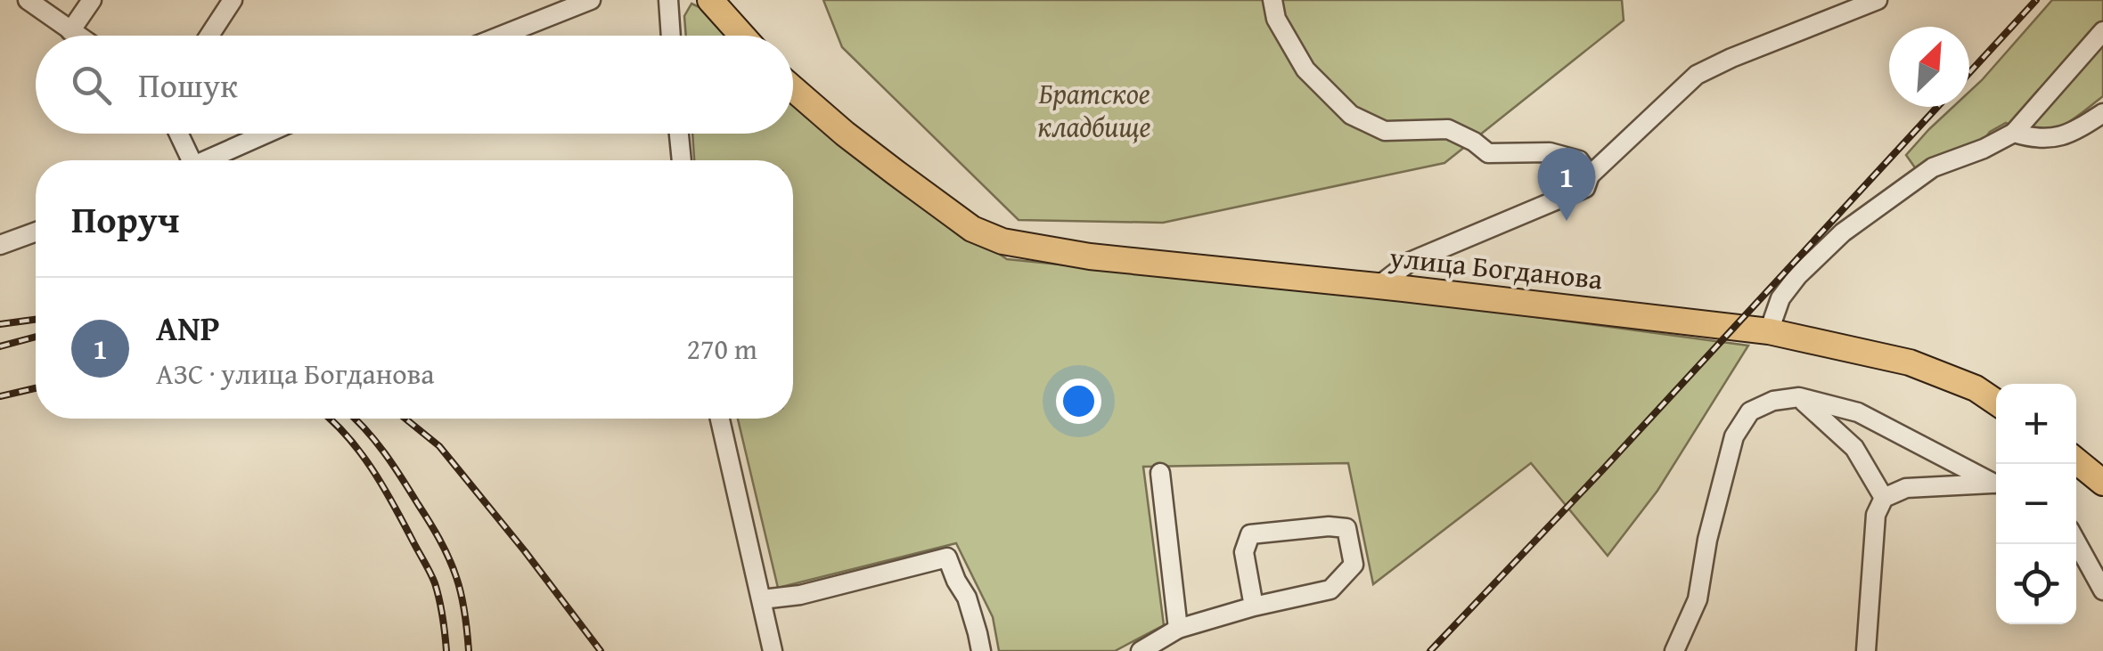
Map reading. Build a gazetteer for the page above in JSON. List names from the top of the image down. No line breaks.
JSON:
{"streets":{"main road":["улица Богданова"]},"parks":["Братское кладбище"],"north":"top right","page":{"search":"Пошук","pins":"1","heading":"Поруч","list":[{"mark":"1","name":"ANP","note":"АЗС · улица Богданова","value":"270 m"}],"map_buttons":["+","−"]}}
